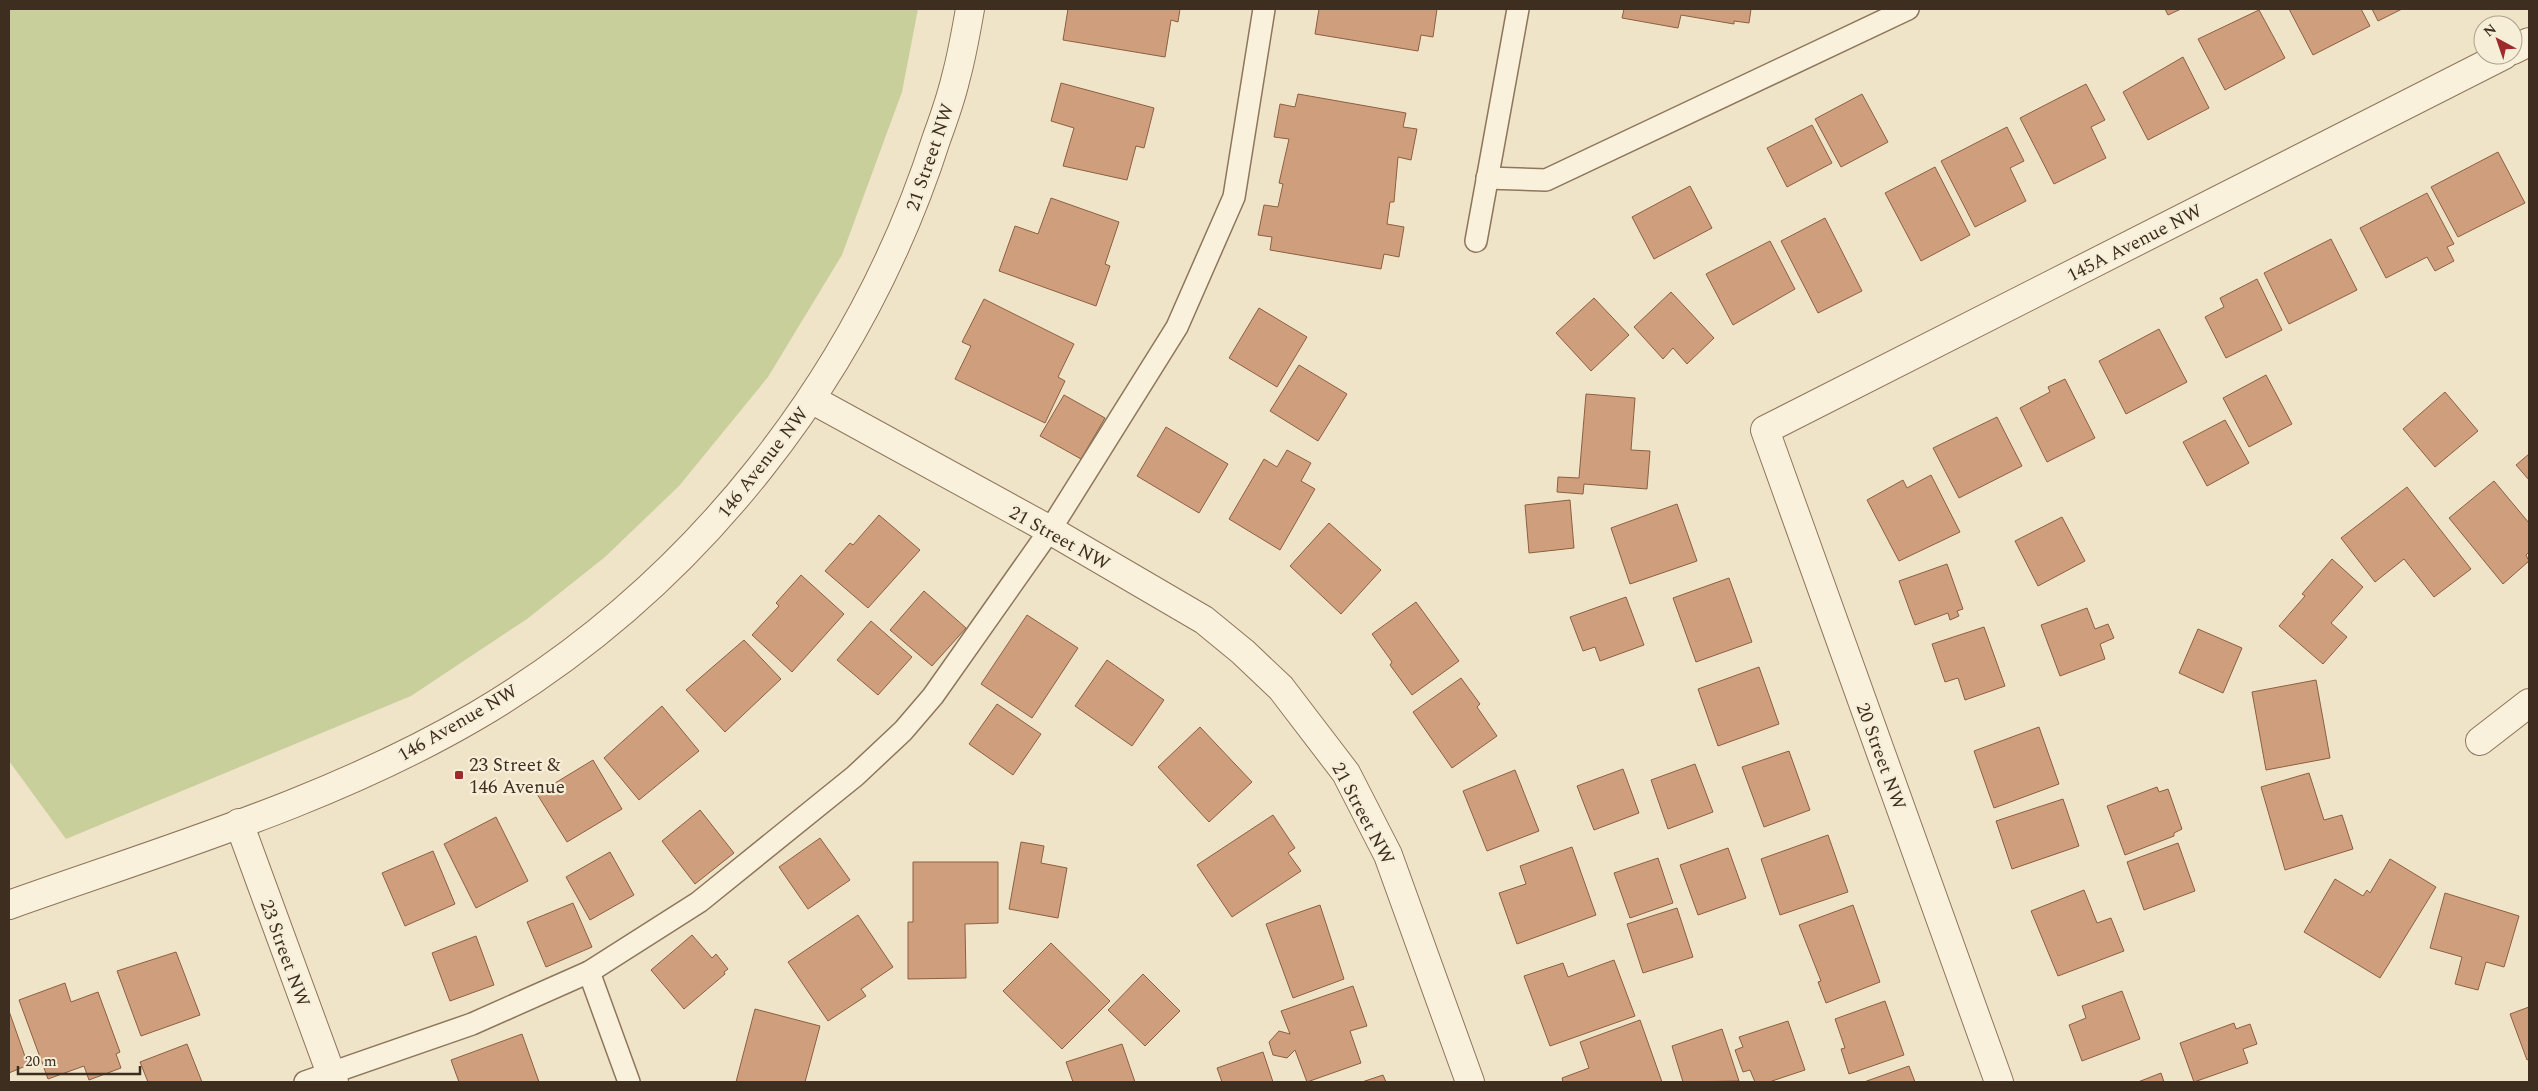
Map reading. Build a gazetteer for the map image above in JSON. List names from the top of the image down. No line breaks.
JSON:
{"streets":{"street":["21 Street NW","145A Avenue NW","146 Avenue NW","20 Street NW","23 Street NW"]},"crossings":[["21 Street NW","146 Avenue NW"],["145A Avenue NW","20 Street NW"],["146 Avenue NW","23 Street NW"]],"places":{"transit":["23 Street & 146 Avenue"]},"scale_bar":"20 m","north":"top left"}
